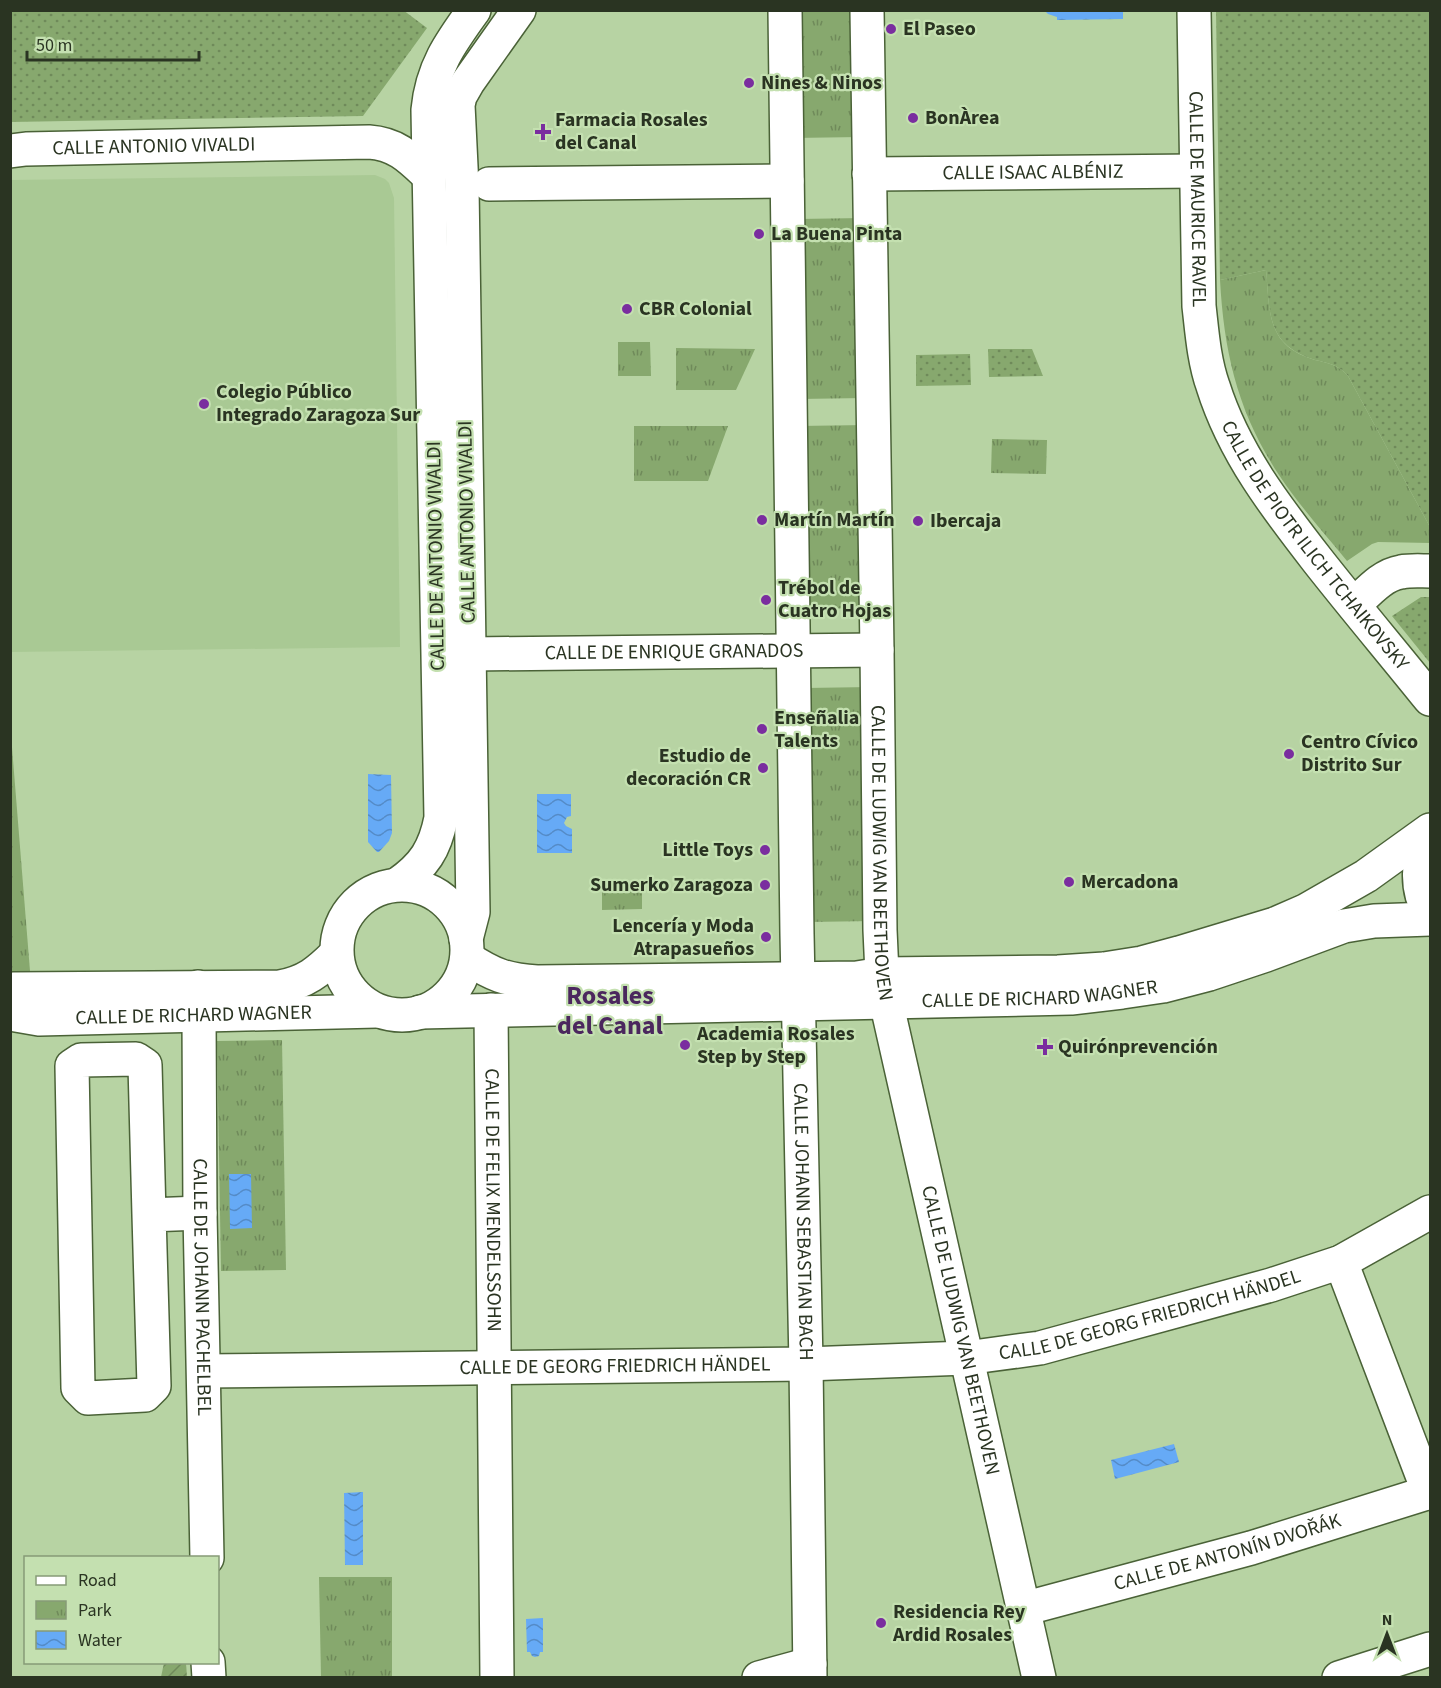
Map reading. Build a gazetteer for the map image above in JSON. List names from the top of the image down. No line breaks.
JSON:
{"streets":{"street":["CALLE ANTONIO VIVALDI","CALLE ISAAC ALBÉNIZ","CALLE DE MAURICE RAVEL","CALLE DE PIOTR ILICH TCHAIKOVSKY","CALLE DE ANTONIO VIVALDI","CALLE DE ENRIQUE GRANADOS","CALLE DE LUDWIG VAN BEETHOVEN","CALLE DE RICHARD WAGNER","CALLE DE FELIX MENDELSSOHN","CALLE JOHANN SEBASTIAN BACH","CALLE DE JOHANN PACHELBEL","CALLE DE GEORG FRIEDRICH HÄNDEL","CALLE DE ANTONÍN DVOŘÁK"]},"crossings":[["CALLE ANTONIO VIVALDI","CALLE DE ANTONIO VIVALDI"],["CALLE ANTONIO VIVALDI","CALLE DE ENRIQUE GRANADOS"],["CALLE ANTONIO VIVALDI","CALLE DE RICHARD WAGNER"],["CALLE ISAAC ALBÉNIZ","CALLE DE MAURICE RAVEL"],["CALLE ISAAC ALBÉNIZ","CALLE DE LUDWIG VAN BEETHOVEN"],["CALLE DE MAURICE RAVEL","CALLE DE PIOTR ILICH TCHAIKOVSKY"],["CALLE DE ANTONIO VIVALDI","CALLE DE RICHARD WAGNER"],["CALLE DE ENRIQUE GRANADOS","CALLE DE LUDWIG VAN BEETHOVEN"],["CALLE DE ENRIQUE GRANADOS","CALLE JOHANN SEBASTIAN BACH"],["CALLE DE LUDWIG VAN BEETHOVEN","CALLE DE RICHARD WAGNER"],["CALLE DE LUDWIG VAN BEETHOVEN","CALLE DE GEORG FRIEDRICH HÄNDEL"],["CALLE DE LUDWIG VAN BEETHOVEN","CALLE DE ANTONÍN DVOŘÁK"],["CALLE DE RICHARD WAGNER","CALLE DE FELIX MENDELSSOHN"],["CALLE DE RICHARD WAGNER","CALLE JOHANN SEBASTIAN BACH"],["CALLE DE RICHARD WAGNER","CALLE DE JOHANN PACHELBEL"],["CALLE DE FELIX MENDELSSOHN","CALLE DE GEORG FRIEDRICH HÄNDEL"],["CALLE JOHANN SEBASTIAN BACH","CALLE DE GEORG FRIEDRICH HÄNDEL"],["CALLE DE JOHANN PACHELBEL","CALLE DE GEORG FRIEDRICH HÄNDEL"]],"districts":["Rosales del Canal"],"places":{"other":["El Paseo","Nines & Ninos","BonÀrea","La Buena Pinta","CBR Colonial","Colegio Público Integrado Zaragoza Sur","Martín Martín","Ibercaja","Trébol de Cuatro Hojas","Enseñalia Talents","Centro Cívico Distrito Sur","Estudio de decoración CR","Little Toys","Mercadona","Sumerko Zaragoza","Lencería y Moda Atrapasueños","Academia Rosales Step by Step","Residencia Rey Ardid Rosales"],"health":["Farmacia Rosales del Canal","Quirónprevención"]},"legend":["Road","Park","Water"],"scale_bar":"50 m","north":"top"}
